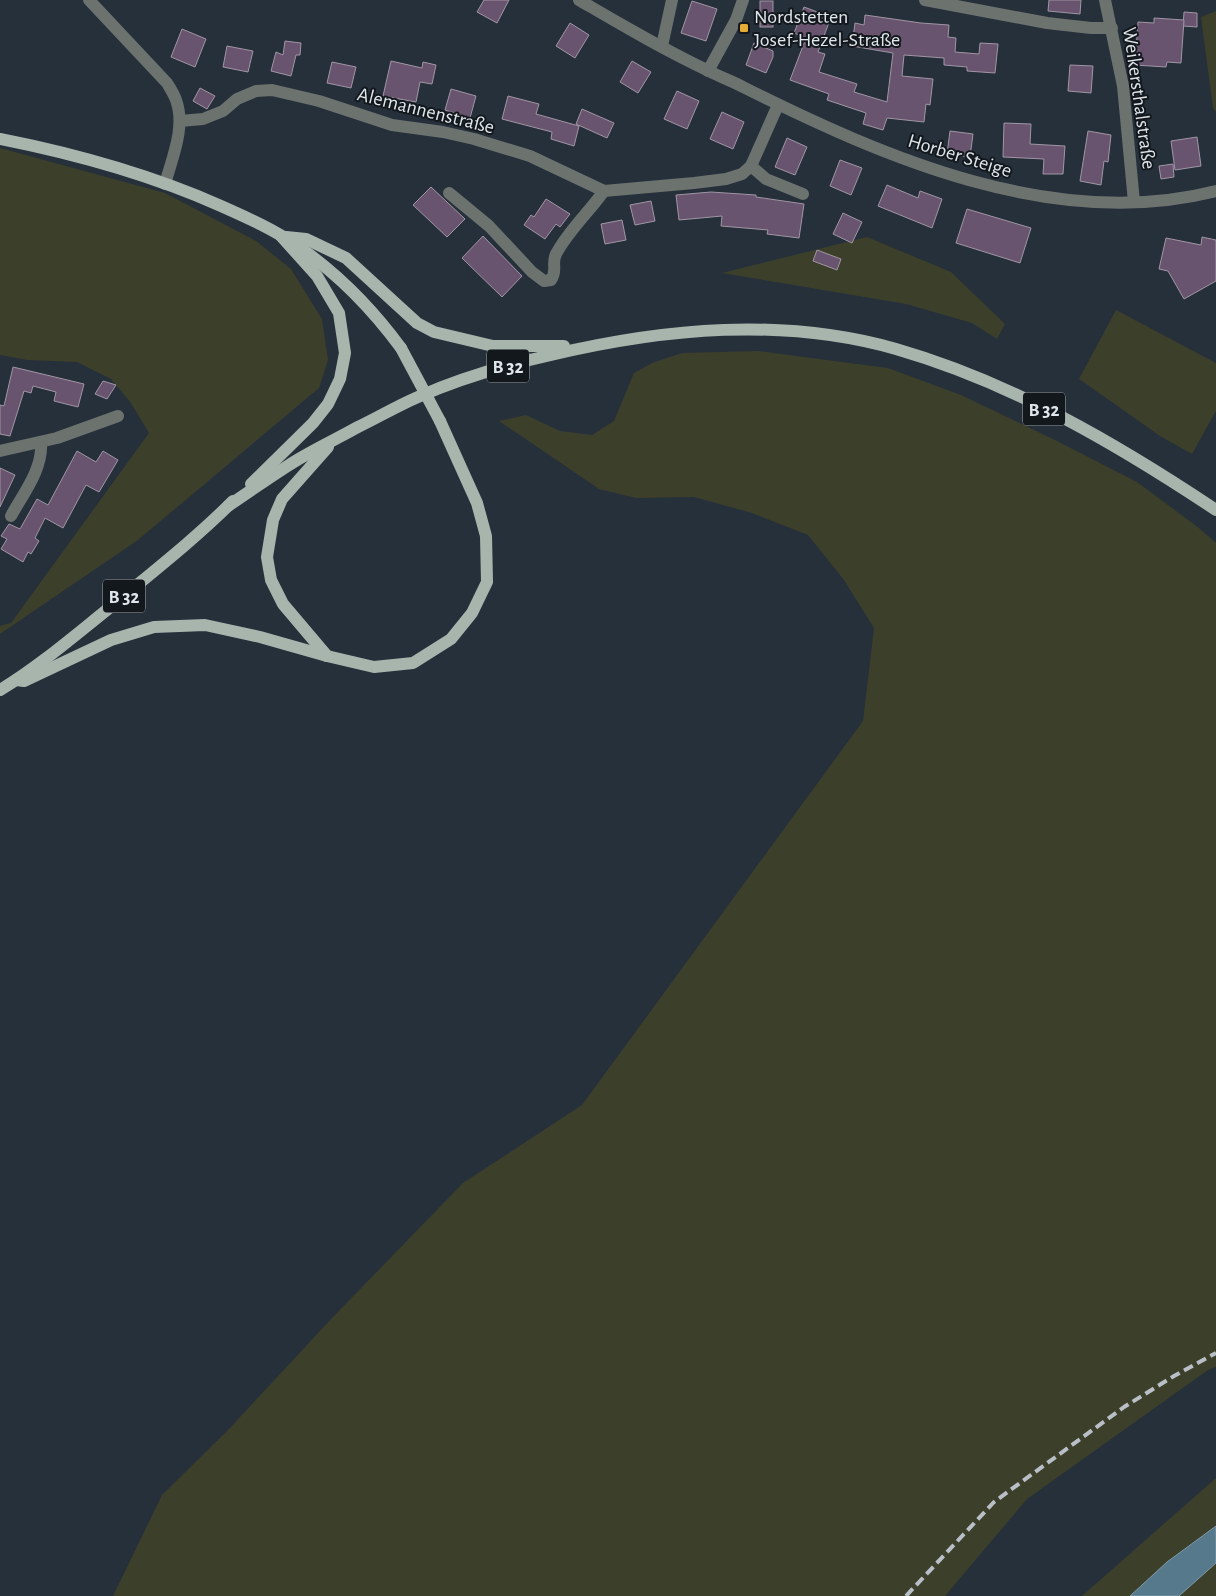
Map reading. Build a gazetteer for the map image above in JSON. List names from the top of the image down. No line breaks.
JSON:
{"streets":{"main road":["B 32"],"street":["Weikersthalstraße","Alemannenstraße","Horber Steige"]},"crossings":[["Weikersthalstraße","Horber Steige"]],"places":{"transit":["Nordstetten Josef-Hezel-Straße"]}}
